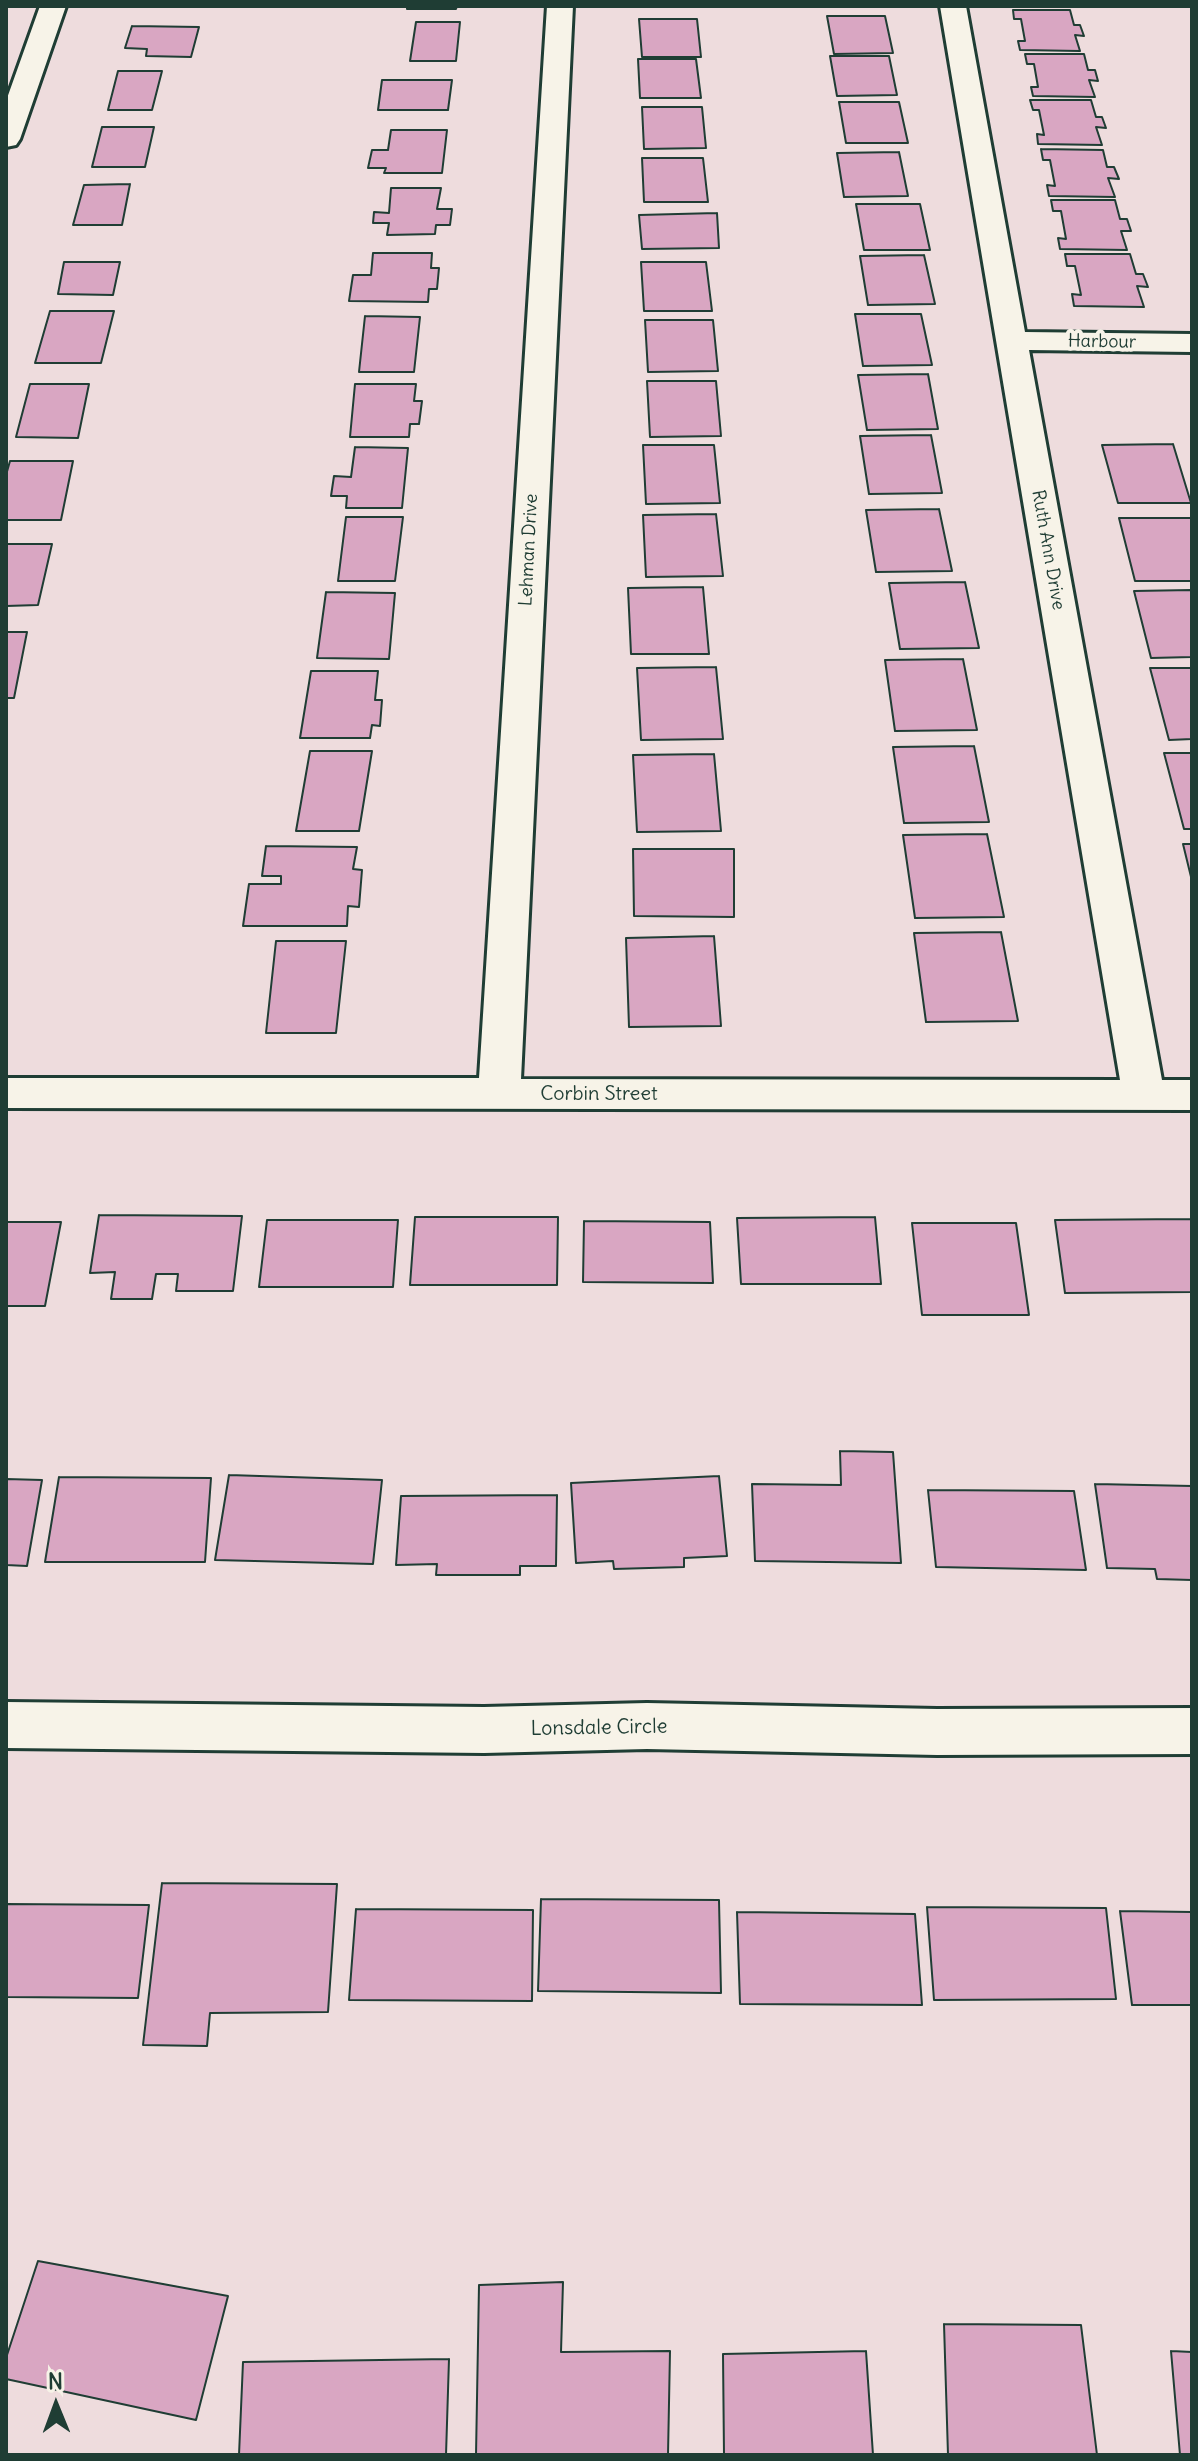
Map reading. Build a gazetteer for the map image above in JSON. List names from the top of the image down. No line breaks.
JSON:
{"streets":{"street":["Harbour","Lehman Drive","Ruth Ann Drive","Corbin Street","Lonsdale Circle"]},"crossings":[["Harbour","Ruth Ann Drive"],["Lehman Drive","Corbin Street"],["Ruth Ann Drive","Corbin Street"]],"north":"top"}
